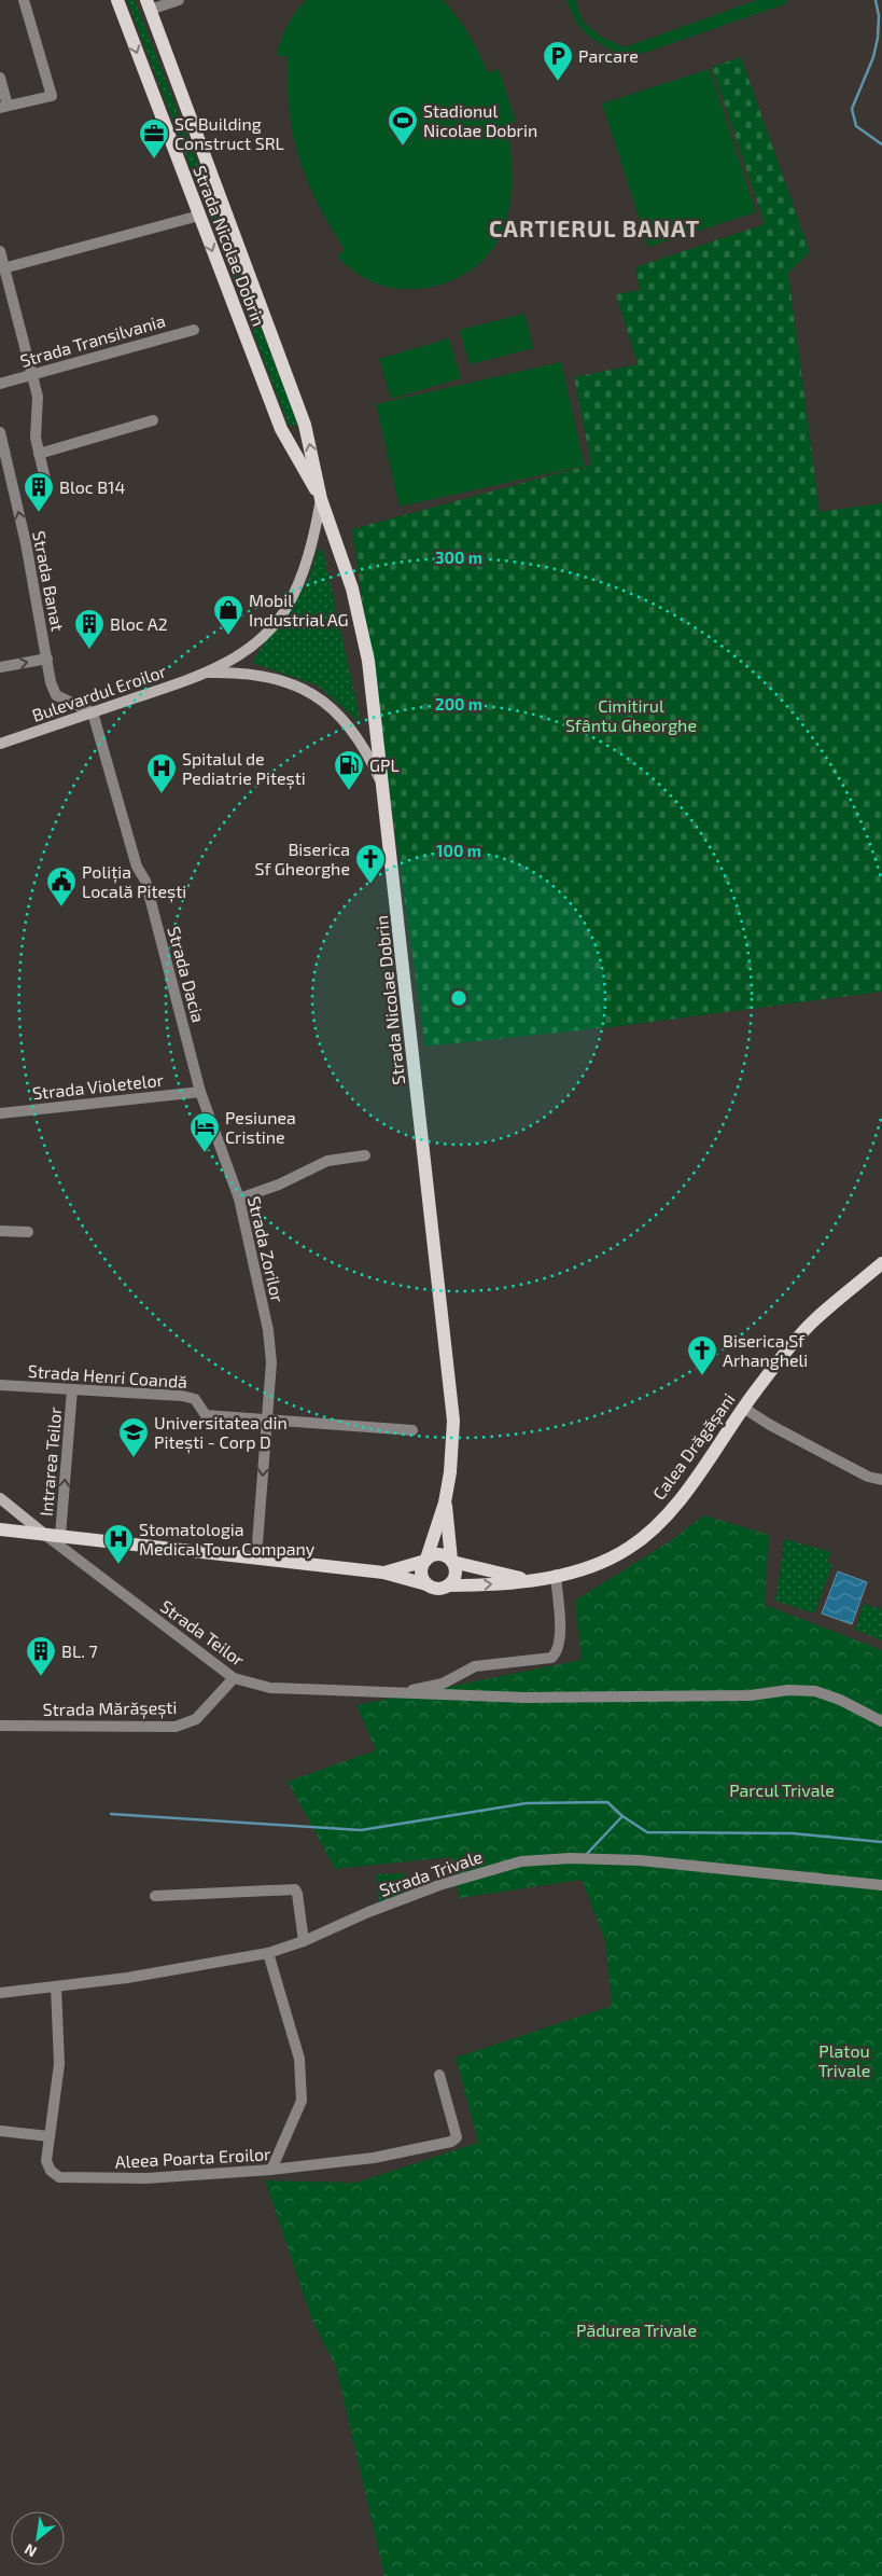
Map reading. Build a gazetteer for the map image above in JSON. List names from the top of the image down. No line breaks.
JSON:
{"streets":{"main road":["Strada Nicolae Dobrin","Calea Drăgășani"],"street":["Strada Transilvania","Strada Banat","Bulevardul Eroilor","Strada Dacia","Strada Violetelor","Strada Zorilor","Strada Henri Coandă","Intrarea Teilor","Strada Teilor","Strada Mărășești","Strada Trivale","Aleea Poarta Eroilor"]},"crossings":[["Strada Nicolae Dobrin","Bulevardul Eroilor"],["Strada Nicolae Dobrin","Calea Drăgășani"],["Strada Banat","Bulevardul Eroilor"],["Strada Banat","Strada Dacia"],["Bulevardul Eroilor","Strada Dacia"],["Strada Dacia","Strada Violetelor"],["Strada Dacia","Strada Zorilor"],["Strada Violetelor","Strada Zorilor"],["Strada Zorilor","Strada Henri Coandă"],["Strada Henri Coandă","Intrarea Teilor"],["Strada Teilor","Strada Mărășești"],["Strada Trivale","Aleea Poarta Eroilor"]],"one_way":["Strada Banat","Intrarea Teilor"],"districts":["CARTIERUL BANAT"],"parks":["Cimitirul Sfântu Gheorghe","Parcul Trivale","Platou Trivale","Pădurea Trivale"],"places":{"parking":["Parcare"],"sports":["Stadionul Nicolae Dobrin"],"office":["SC Building Construct SRL"],"building":["Bloc B14","Bloc A2","BL. 7"],"shop":["Mobil Industrial AG"],"fuel station":["GPL"],"hospital":["Spitalul de Pediatrie Pitești","Stomatologia Medical Tour Company"],"church":["Biserica Sf Gheorghe","Biserica Sf Arhangheli"],"public building":["Poliția Locală Pitești"],"hotel":["Pesiunea Cristine"],"school or university":["Universitatea din Pitești - Corp D"]},"north":"bottom left","rings":["300 m","200 m","100 m"]}
